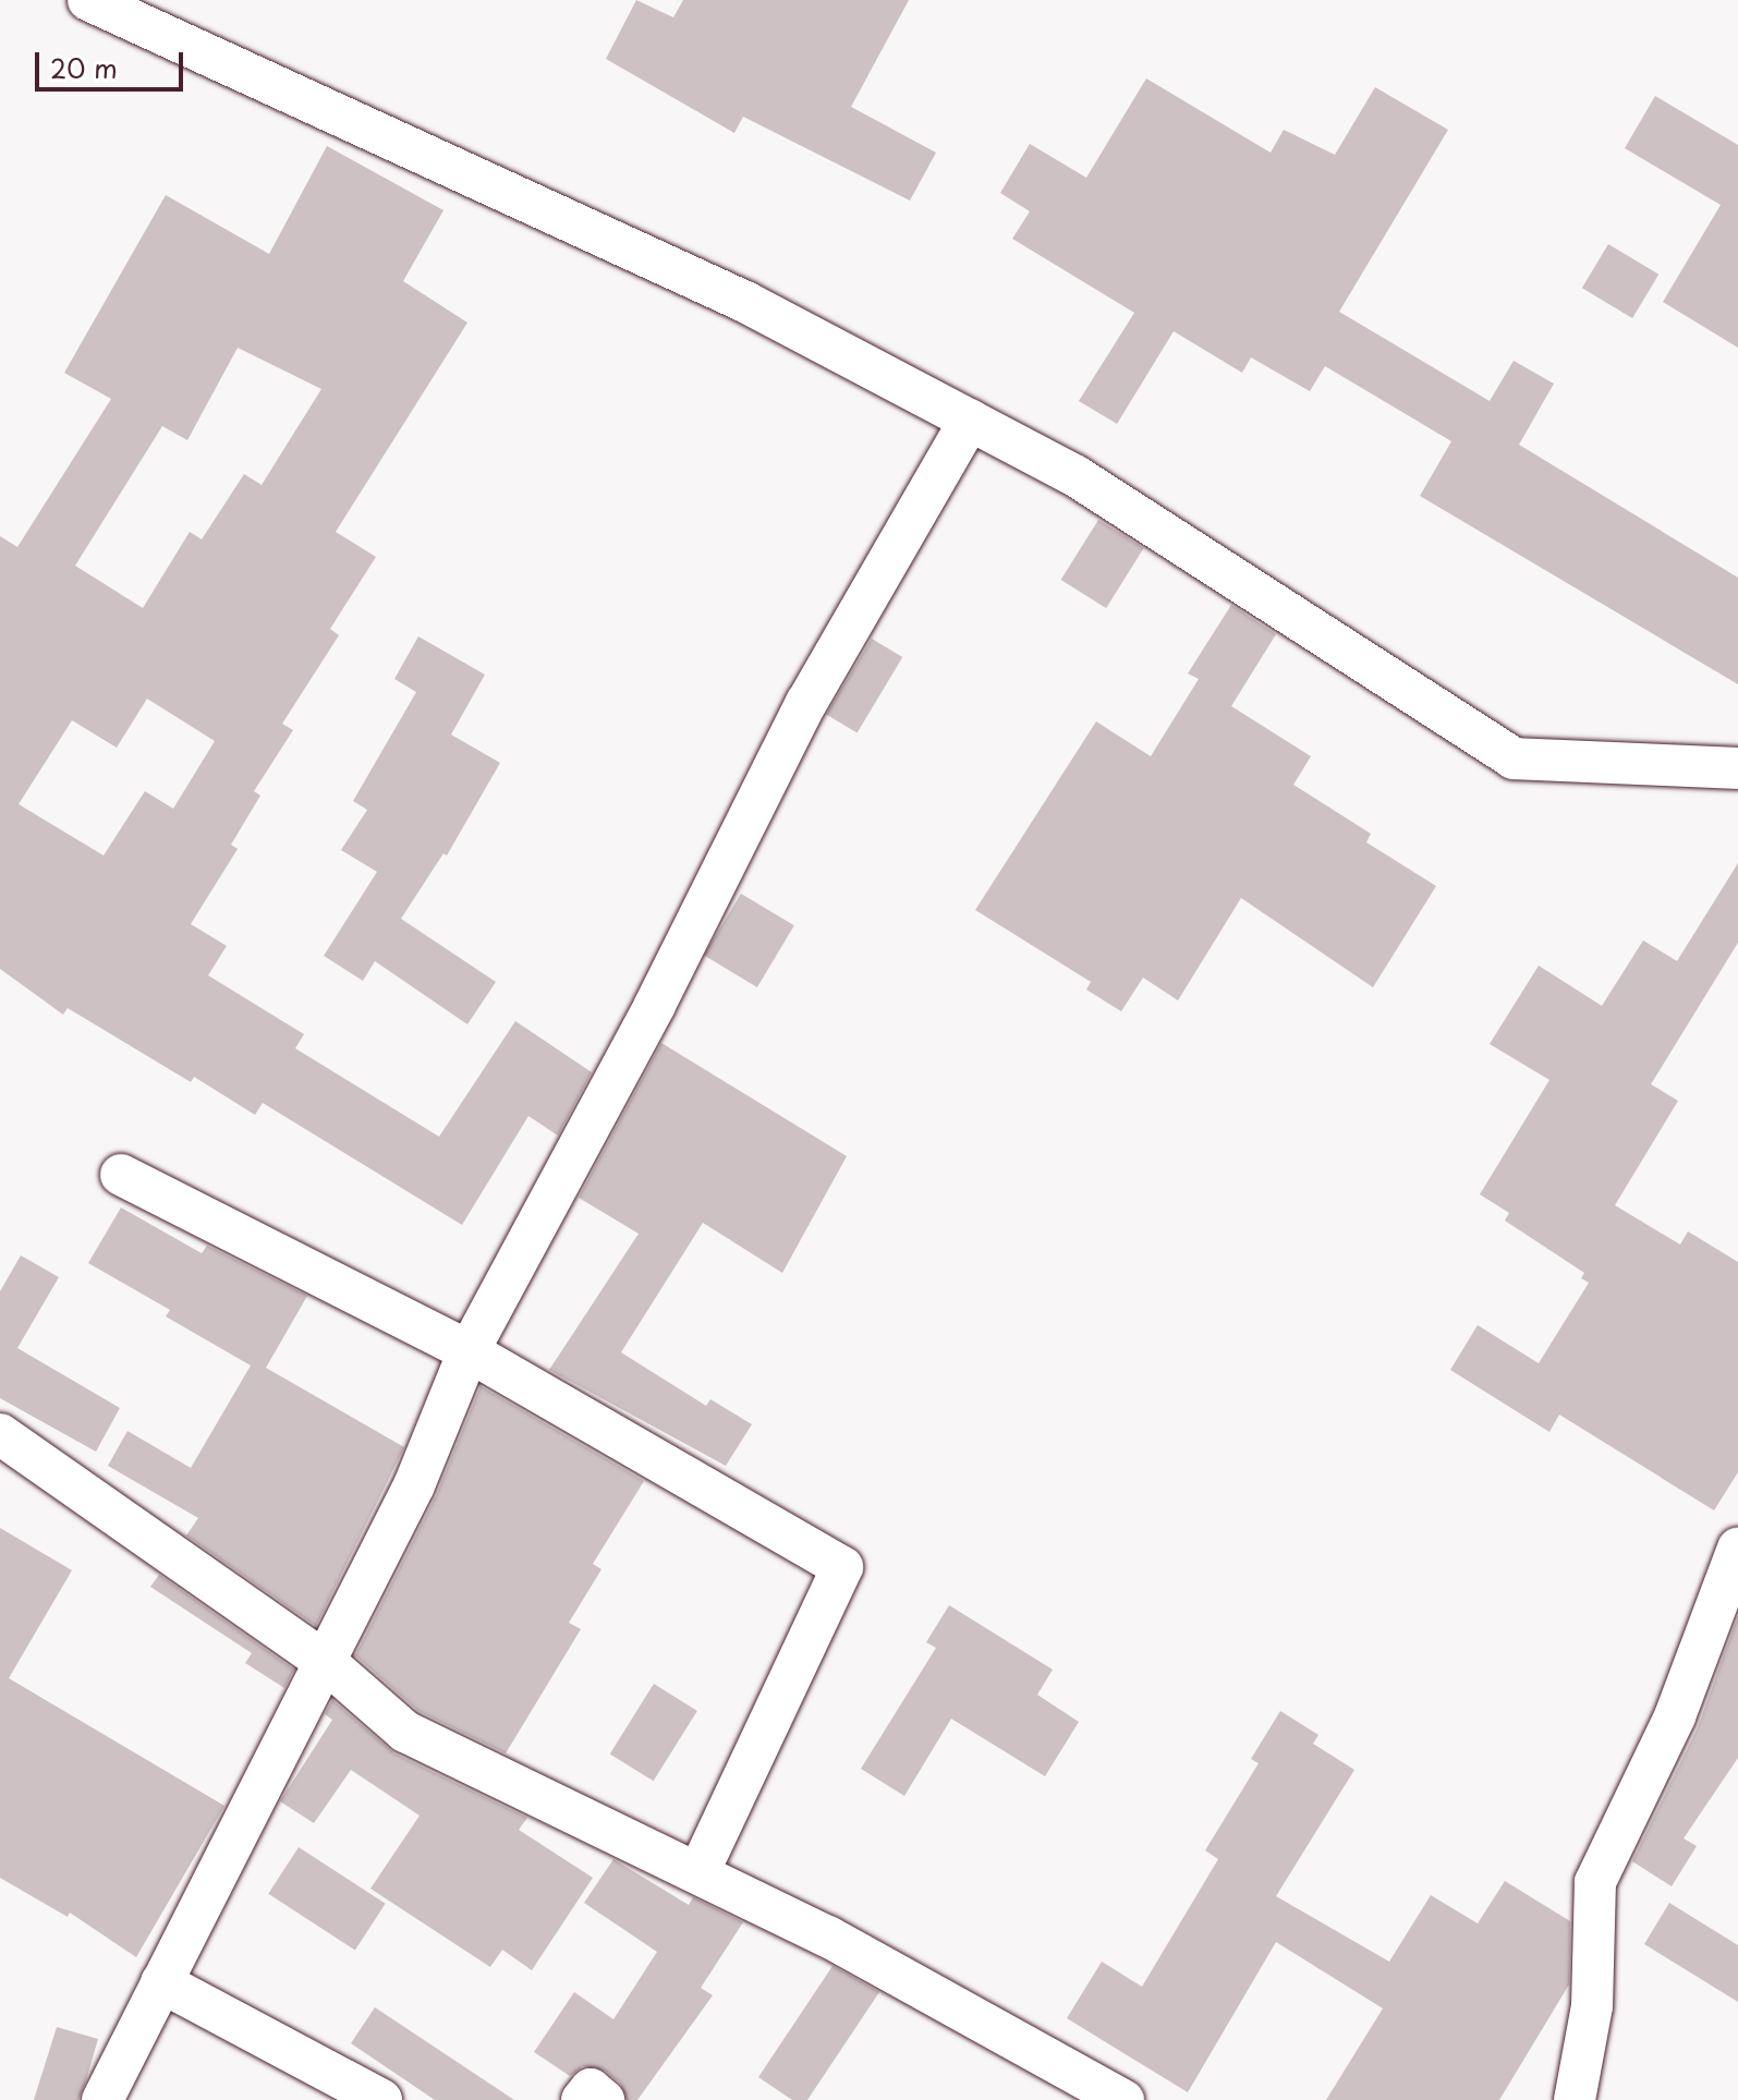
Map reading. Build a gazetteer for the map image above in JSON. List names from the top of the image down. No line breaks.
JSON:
{"scale_bar":"20 m"}
